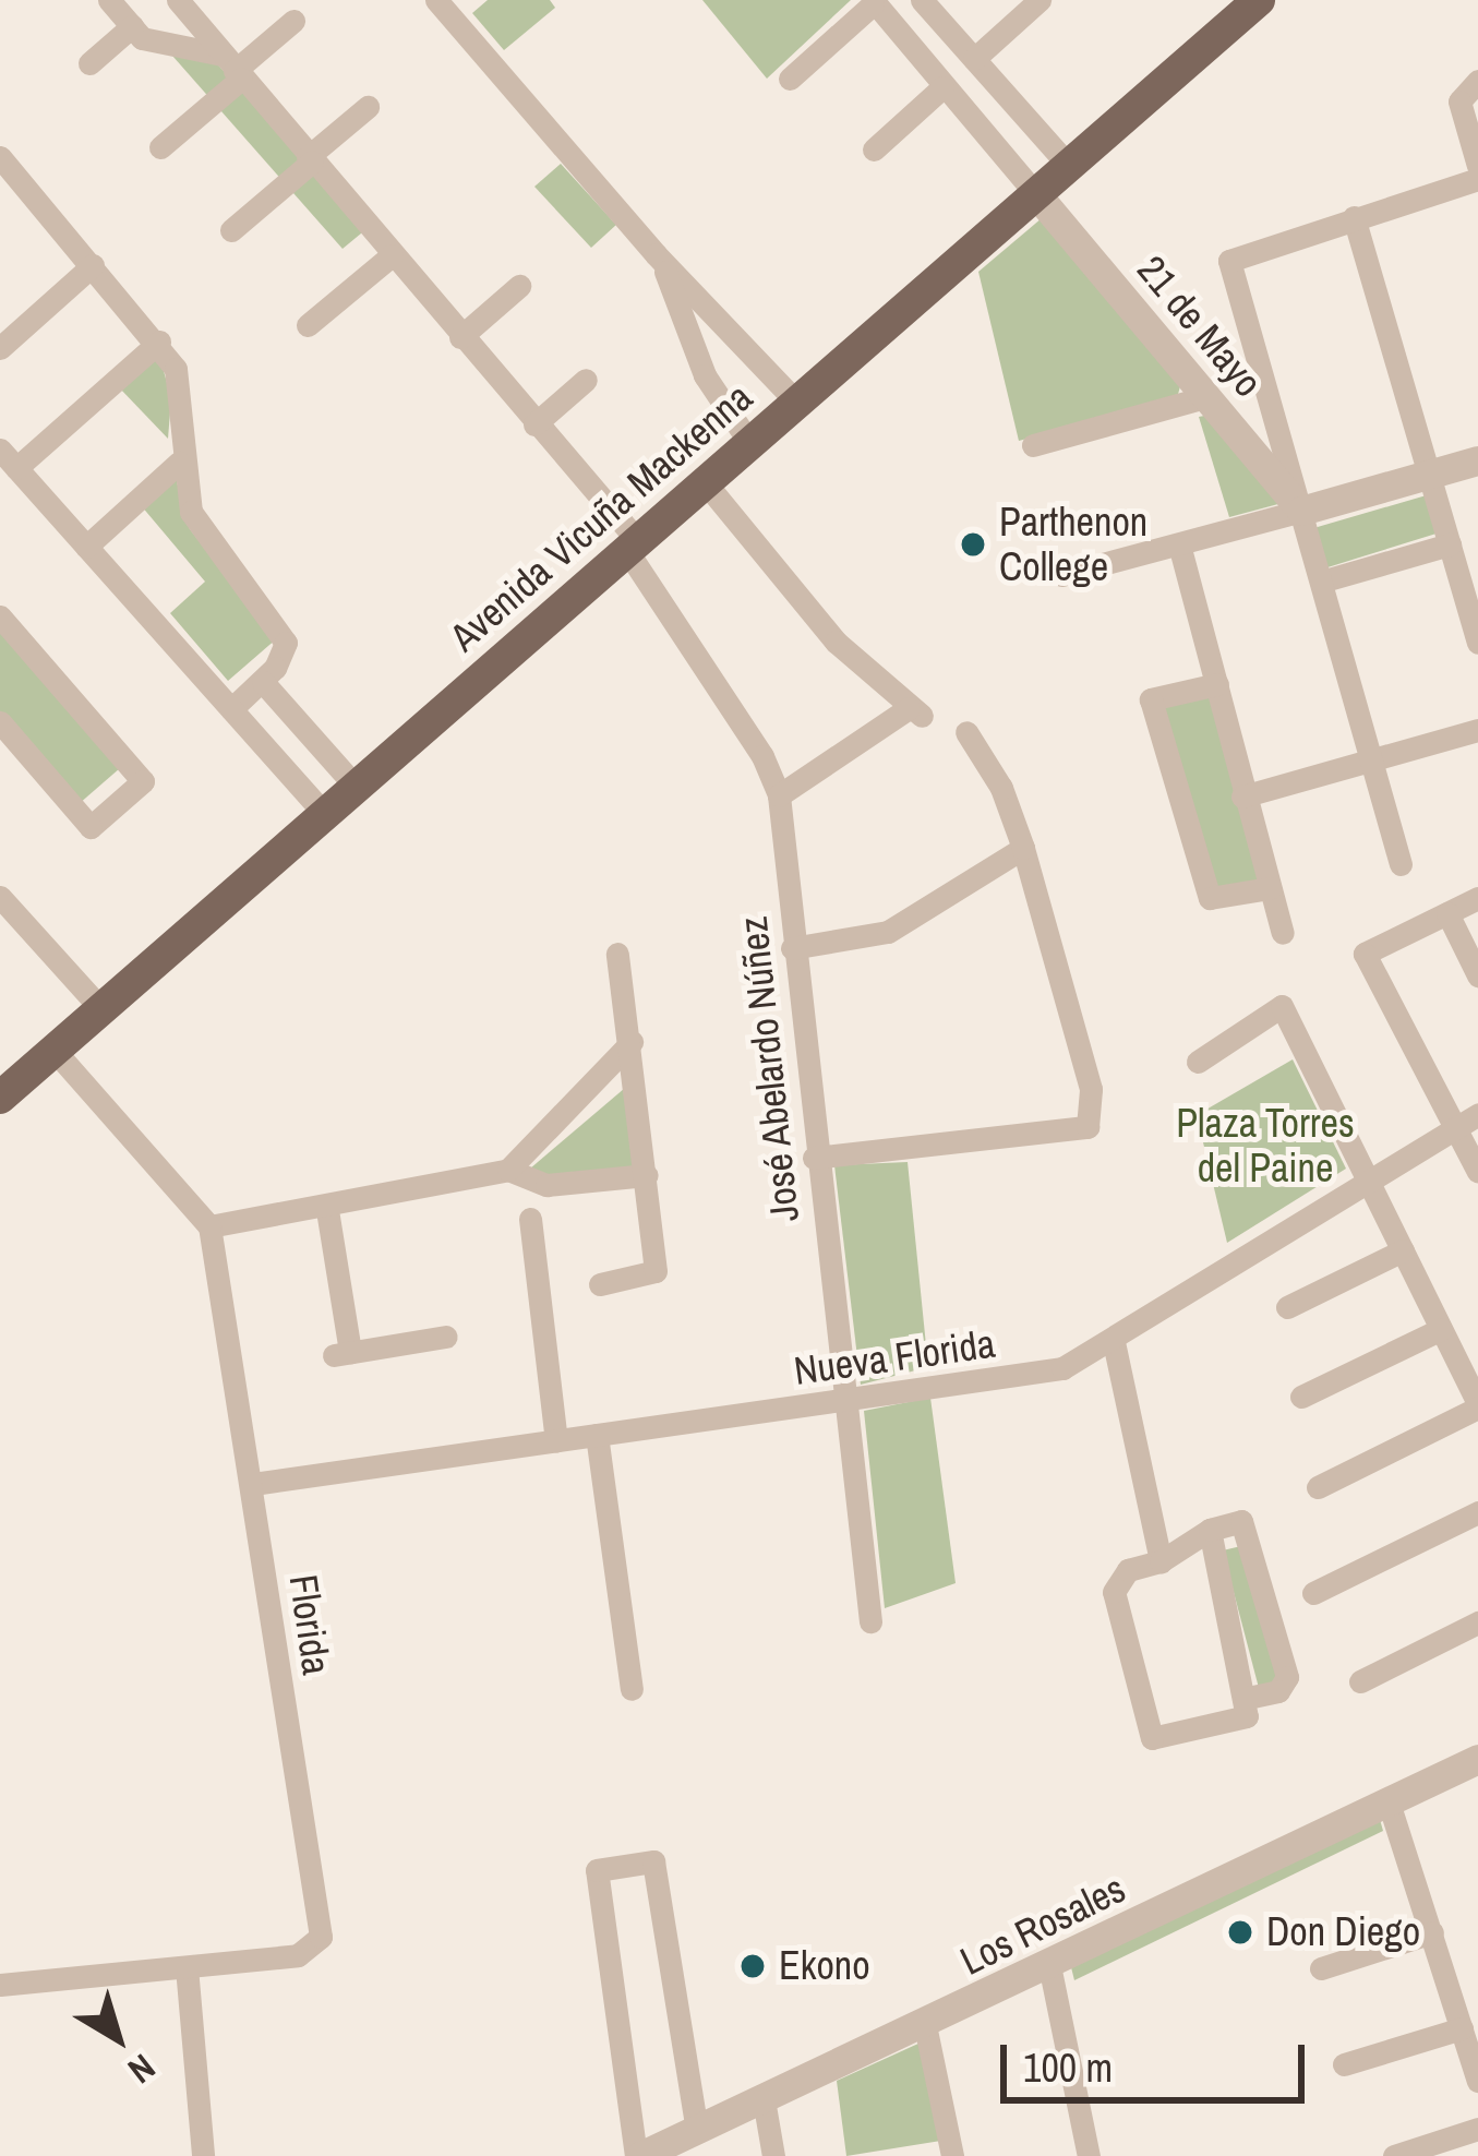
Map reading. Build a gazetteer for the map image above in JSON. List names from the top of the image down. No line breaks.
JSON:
{"streets":{"main road":["Avenida Vicuña Mackenna"],"street":["21 de Mayo","José Abelardo Núñez","Nueva Florida","Florida","Los Rosales"]},"crossings":[["21 de Mayo","Avenida Vicuña Mackenna"],["Avenida Vicuña Mackenna","José Abelardo Núñez"],["José Abelardo Núñez","Nueva Florida"],["Nueva Florida","Florida"]],"parks":["Plaza Torres del Paine"],"places":["Parthenon College","Don Diego","Ekono"],"scale_bar":"100 m","north":"bottom right"}
